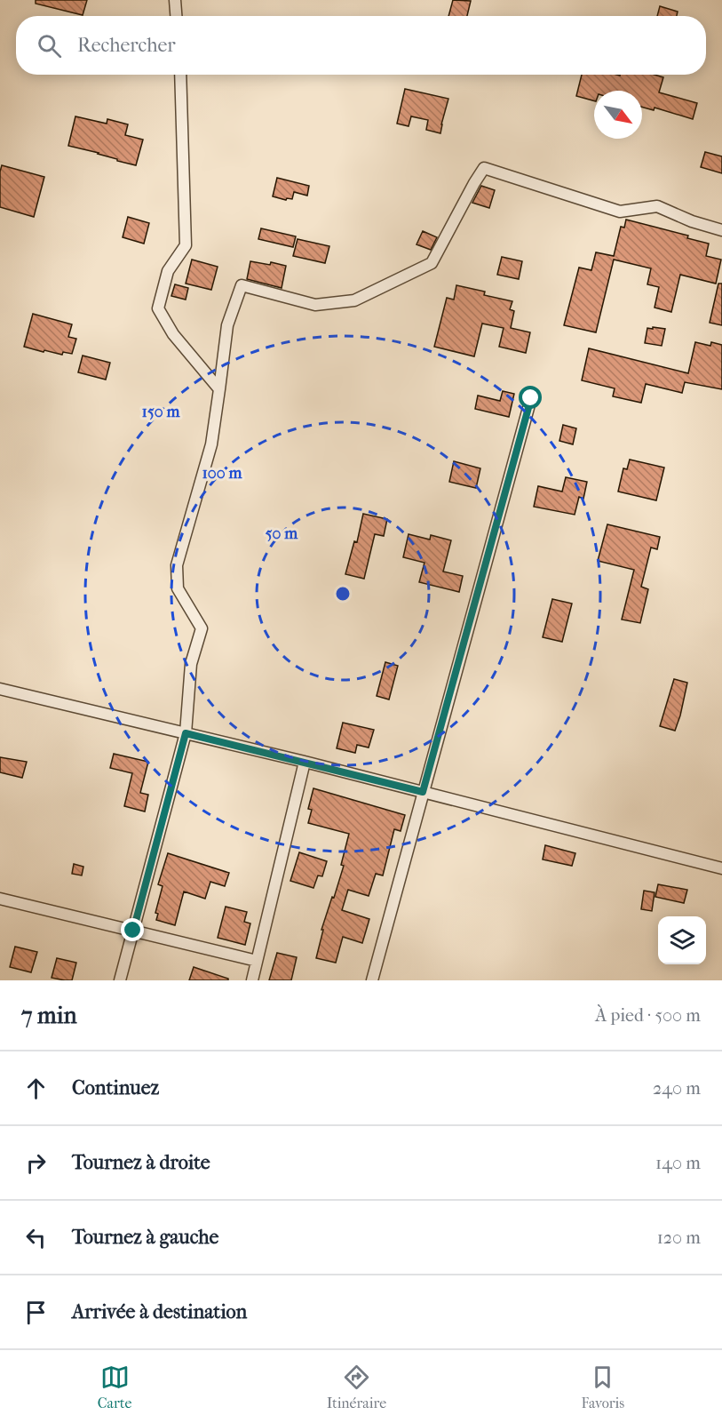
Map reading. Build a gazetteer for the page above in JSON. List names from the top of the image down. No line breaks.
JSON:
{"north":"bottom right","page":{"search":"Rechercher","heading":["7 min","À pied · 500 m"],"list":[["Continuez","240 m"],["Tournez à droite","140 m"],["Tournez à gauche","120 m"],"Arrivée à destination"],"nav":["Carte","Itinéraire","Favoris"]},"rings":["150 m","100 m","50 m"]}
